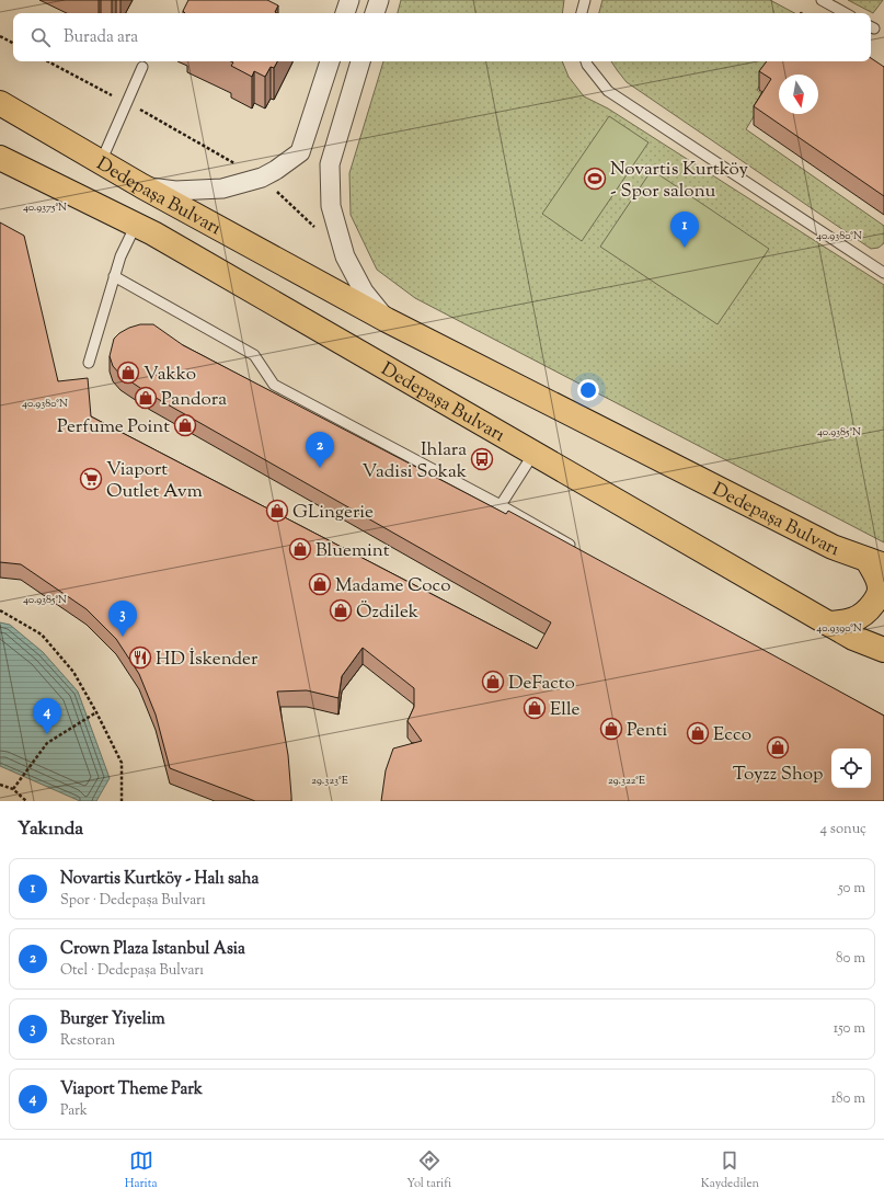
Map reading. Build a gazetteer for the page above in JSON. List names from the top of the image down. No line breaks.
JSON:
{"streets":{"main road":["Dedepaşa Bulvarı"]},"places":{"sports":["Novartis Kurtköy - Spor salonu"],"shop":["Vakko","Pandora","Perfume Point","GLingerie","Bluemint","Madame Coco","Özdilek","DeFacto","Elle","Penti","Ecco","Toyzz Shop"],"bus stop":["Ihlara Vadisi Sokak"],"supermarket":["Viaport Outlet Avm"],"restaurant":["HD İskender"]},"north":"bottom","page":{"search":"Burada ara","pins":["1","2","3","4"],"heading":["Yakında","4 sonuç"],"list":[{"mark":"1","name":"Novartis Kurtköy - Halı saha","note":"Spor · Dedepaşa Bulvarı","value":"50 m"},{"mark":"2","name":"Crown Plaza Istanbul Asia","note":"Otel · Dedepaşa Bulvarı","value":"80 m"},{"mark":"3","name":"Burger Yiyelim","note":"Restoran","value":"150 m"},{"mark":"4","name":"Viaport Theme Park","note":"Park","value":"180 m"}],"nav":["Harita","Yol tarifi","Kaydedilen"]},"coordinates":["40.9375°N","40.9380°N","40.9385°N","40.9390°N","29.323°E","29.322°E"]}
